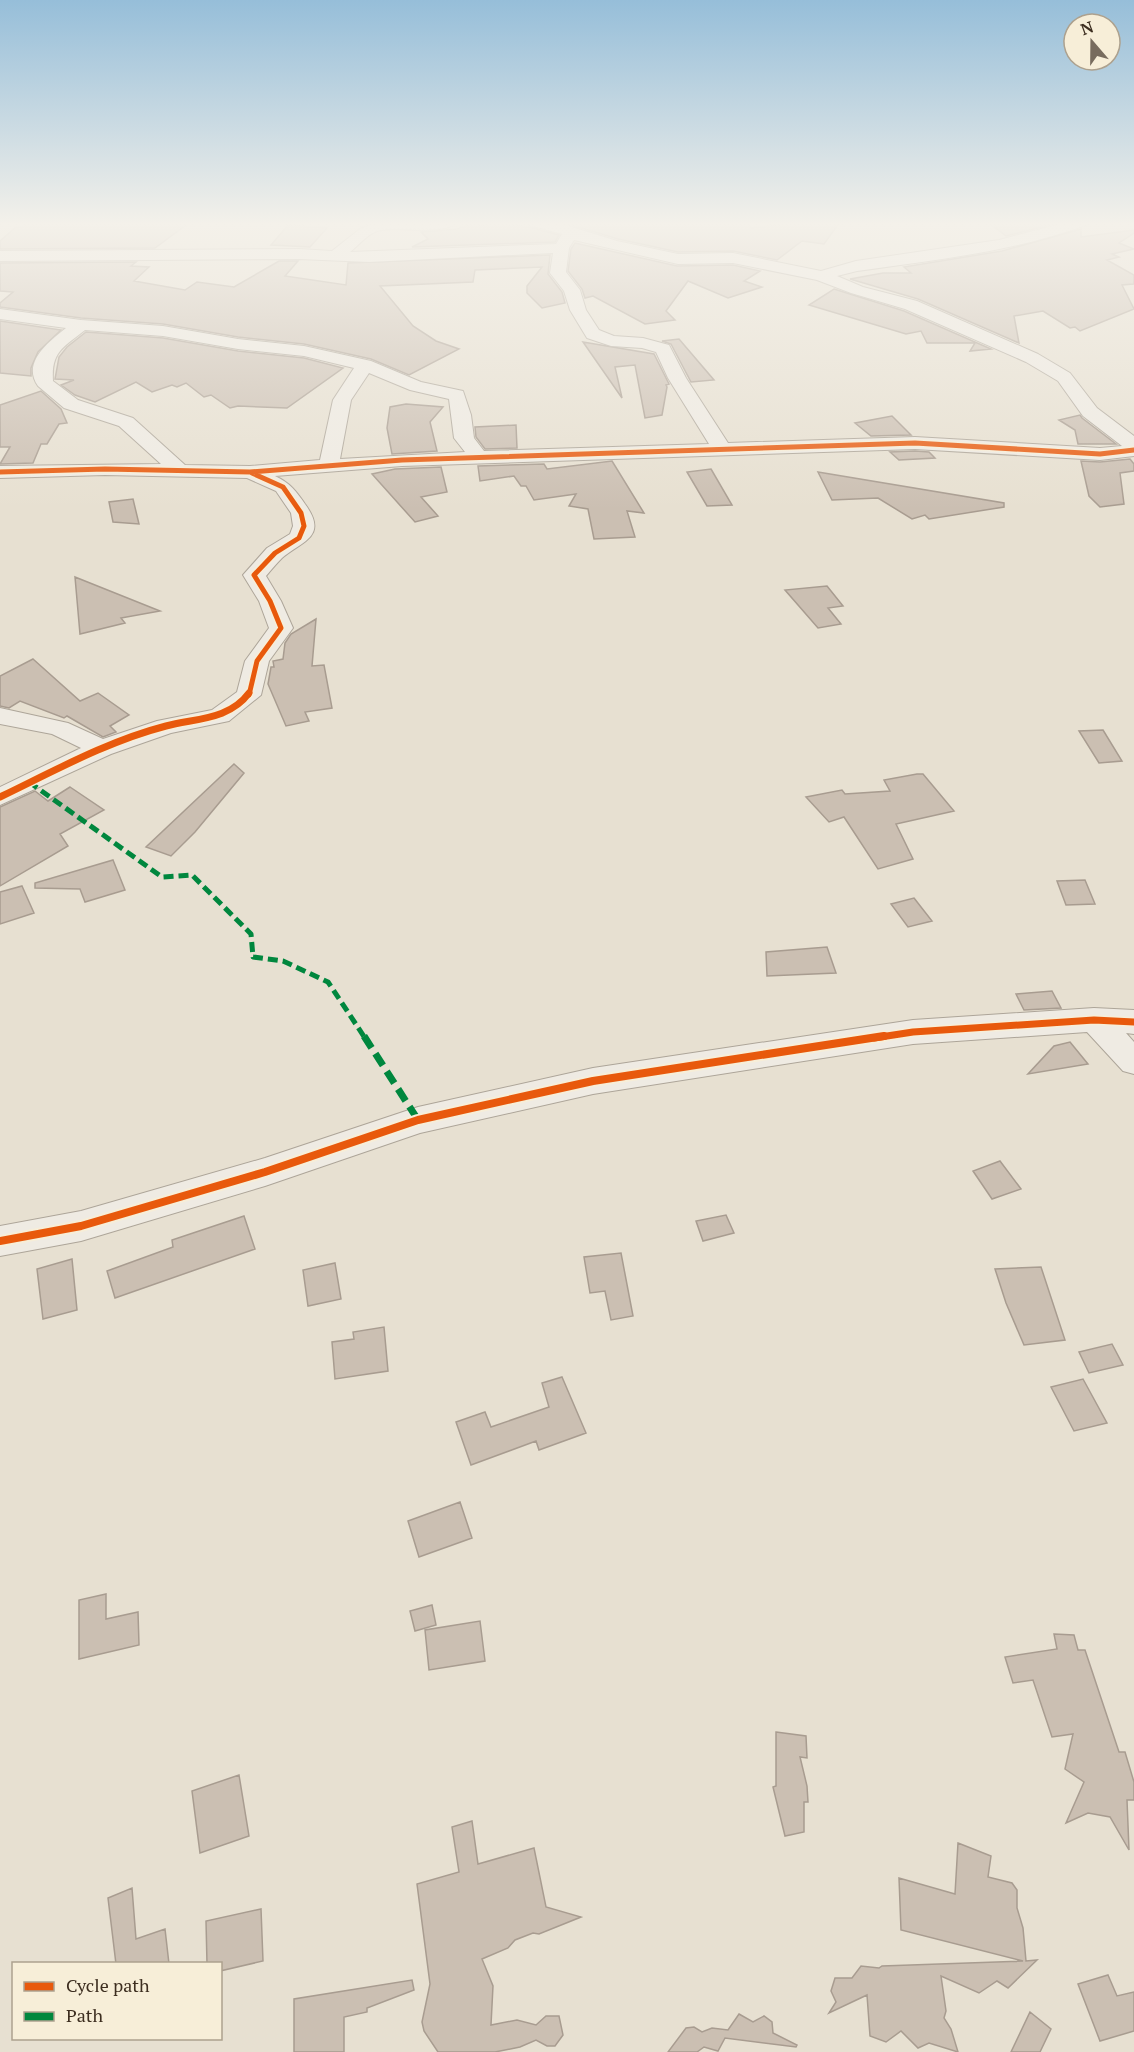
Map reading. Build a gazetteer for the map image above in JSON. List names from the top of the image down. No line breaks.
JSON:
{"legend":["Cycle path","Path"],"north":"top"}
